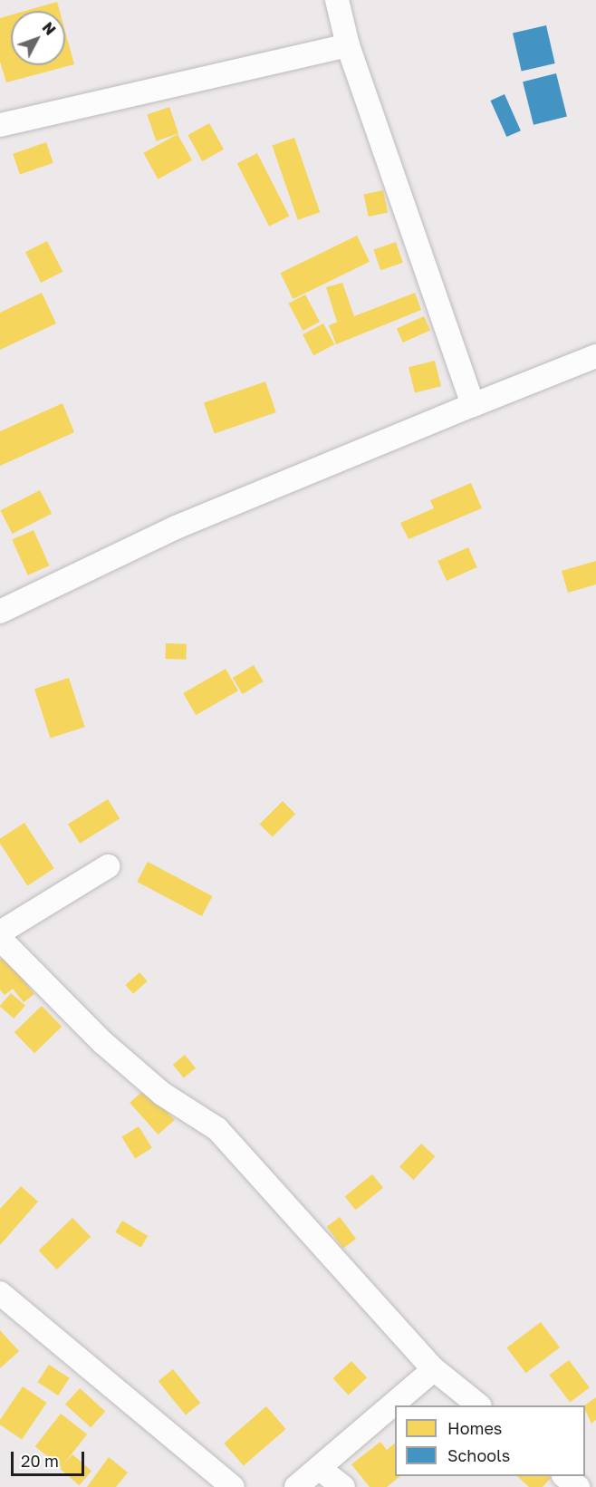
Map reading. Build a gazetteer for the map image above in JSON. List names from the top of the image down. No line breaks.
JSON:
{"legend":["Homes","Schools"],"scale_bar":"20 m","north":"top right"}
